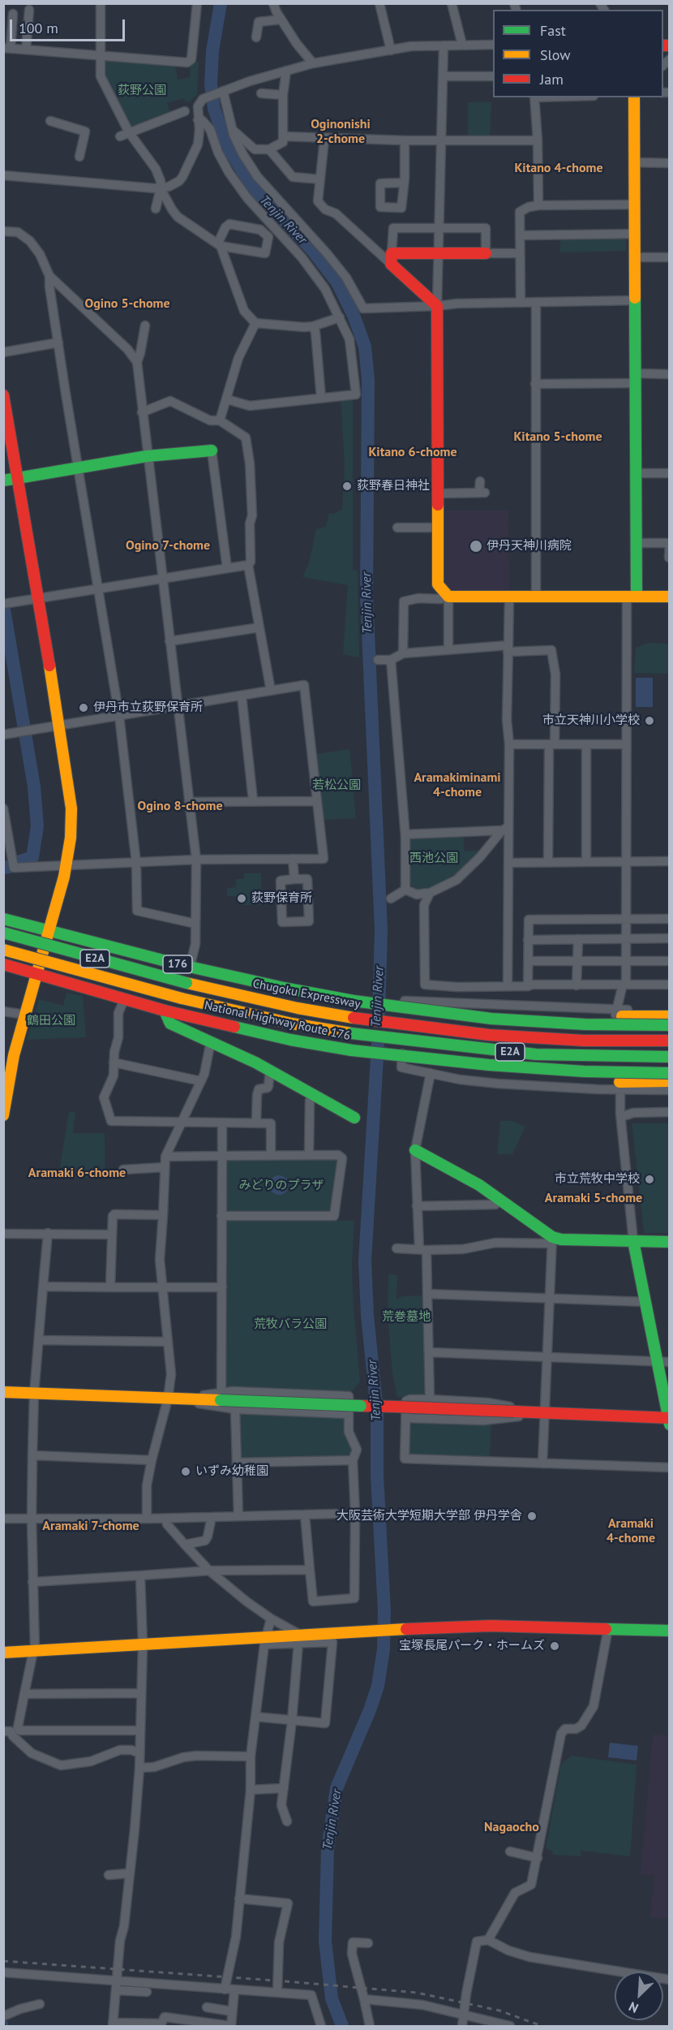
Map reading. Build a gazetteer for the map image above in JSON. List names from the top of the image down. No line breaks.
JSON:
{"streets":{"main road":["E2A","176","Chugoku Expressway","National Highway Route 176"]},"districts":["Oginonishi 2-chome","Kitano 4-chome","Ogino 5-chome","Kitano 5-chome","Kitano 6-chome","Ogino 7-chome","Aramakiminami 4-chome","Ogino 8-chome","Aramaki 6-chome","Aramaki 5-chome","Aramaki 4-chome","Aramaki 7-chome","Nagaocho"],"water":["Tenjin River"],"parks":["荻野公園","若松公園","西池公園","鶴田公園","みどりのプラザ","荒巻墓地","荒牧バラ公園"],"places":["荻野春日神社","伊丹天神川病院","伊丹市立荻野保育所","市立天神川小学校","荻野保育所","市立荒牧中学校","いずみ幼稚園","大阪芸術大学短期大学部 伊丹学舎","宝塚長尾パーク・ホームズ"],"legend":["Fast","Slow","Jam"],"scale_bar":"100 m","north":"bottom left"}
